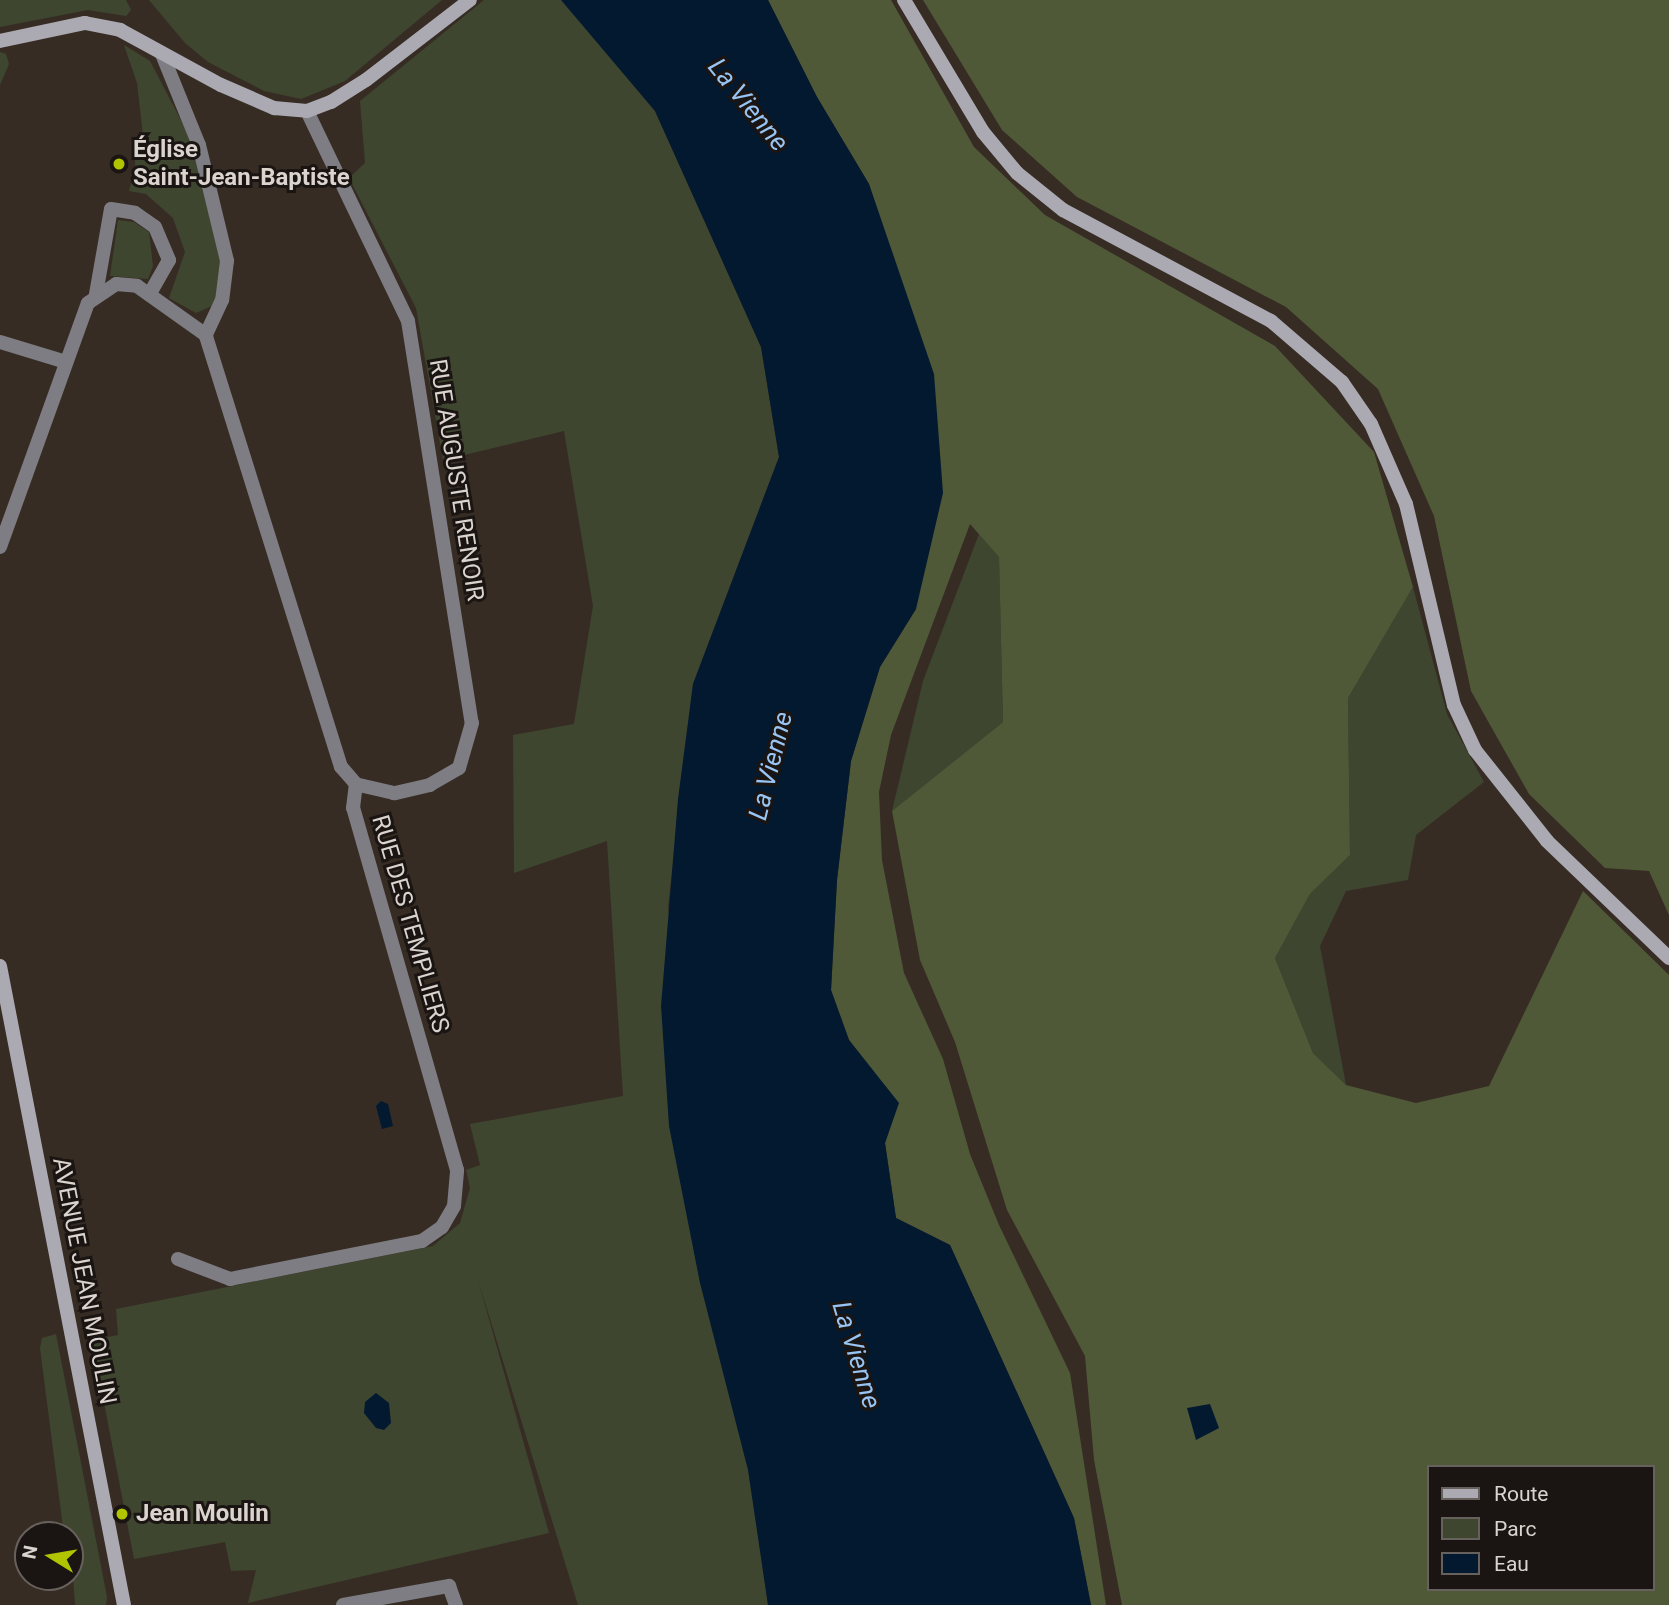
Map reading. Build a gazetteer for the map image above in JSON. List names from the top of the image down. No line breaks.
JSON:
{"streets":{"main road":["AVENUE JEAN MOULIN"],"street":["RUE AUGUSTE RENOIR","RUE DES TEMPLIERS"]},"crossings":[["RUE AUGUSTE RENOIR","RUE DES TEMPLIERS"]],"water":["La Vienne"],"places":["Église Saint-Jean-Baptiste","Jean Moulin"],"legend":["Route","Parc","Eau"],"north":"left"}
